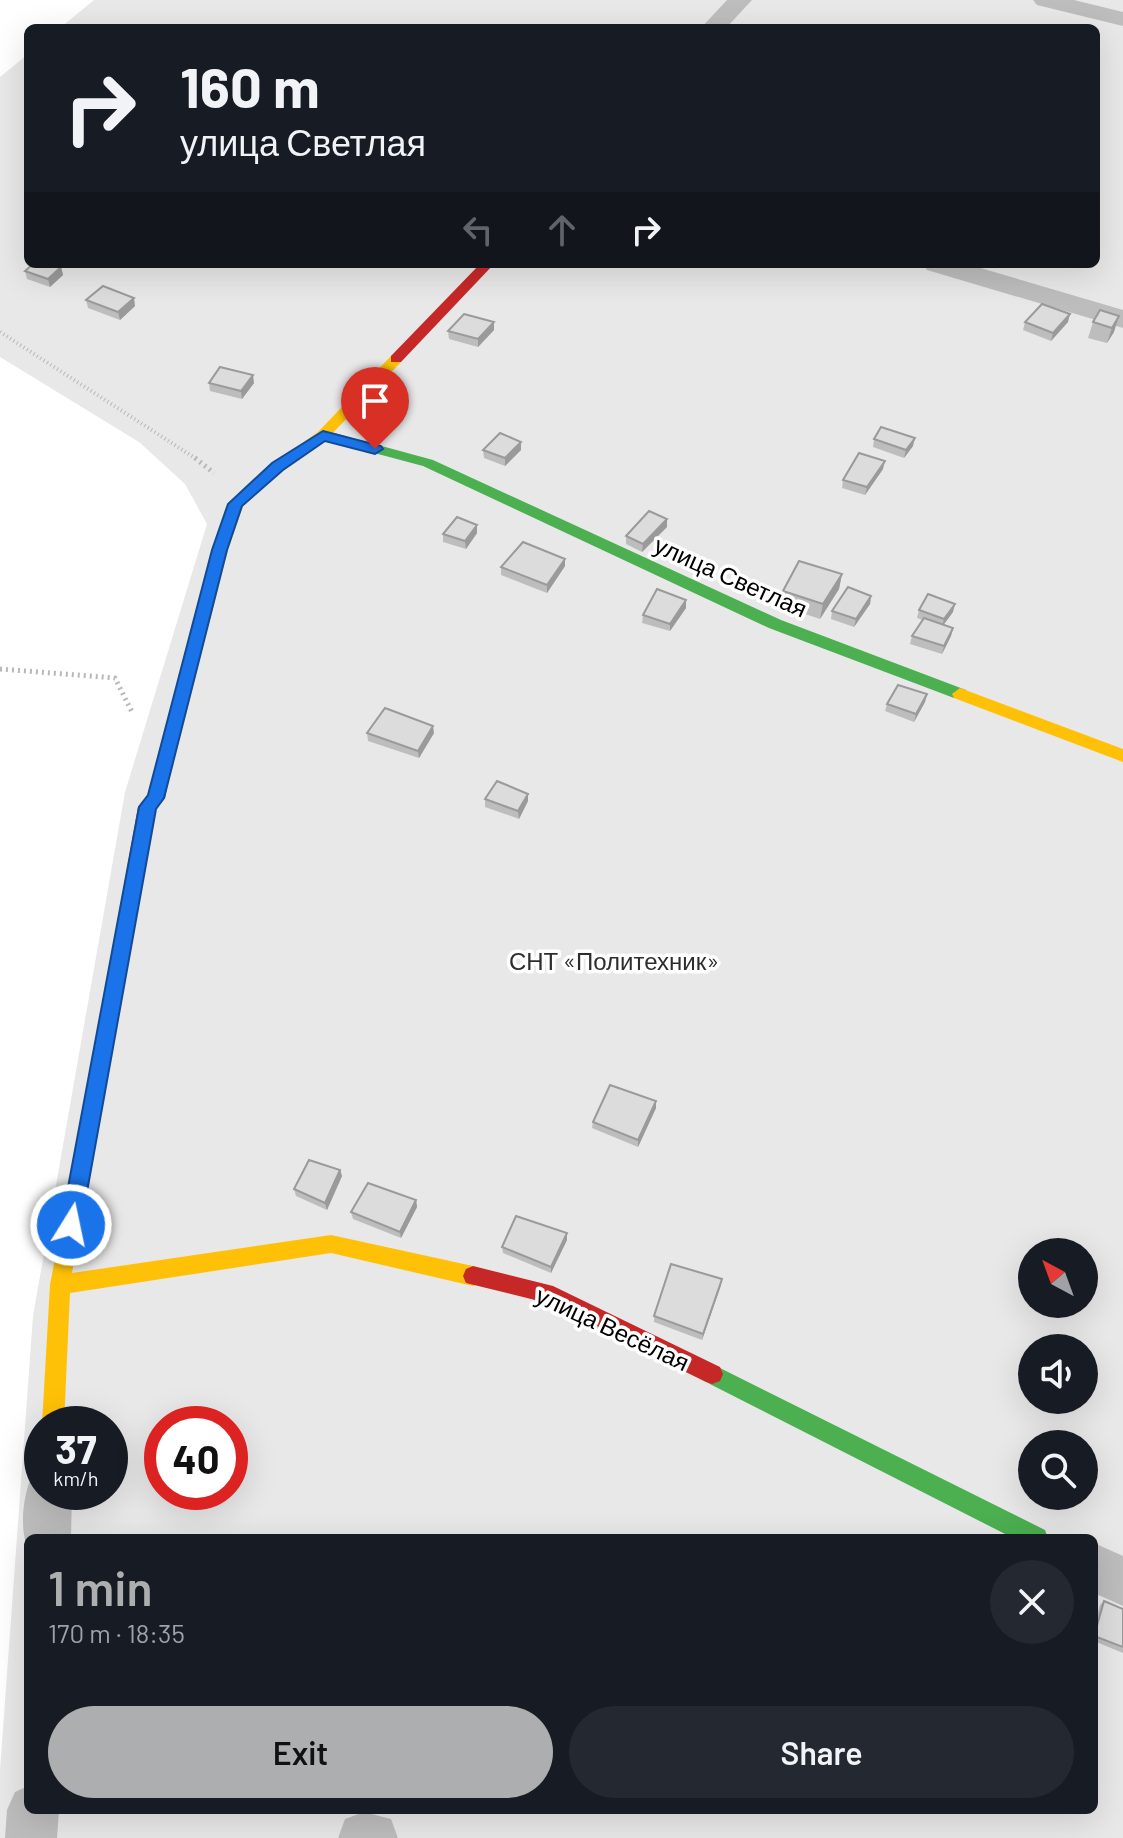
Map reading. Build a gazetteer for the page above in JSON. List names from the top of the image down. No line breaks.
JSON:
{"streets":{"street":["улица Светлая","улица Весёлая"]},"parks":["СНТ «Политехник»"],"north":"top left","page":{"turn":["160 m","улица Светлая"],"speed":"37 km/h","limit":"40","heading":["1 min","170 m · 18:35"],"buttons":["Exit","Share"]}}
